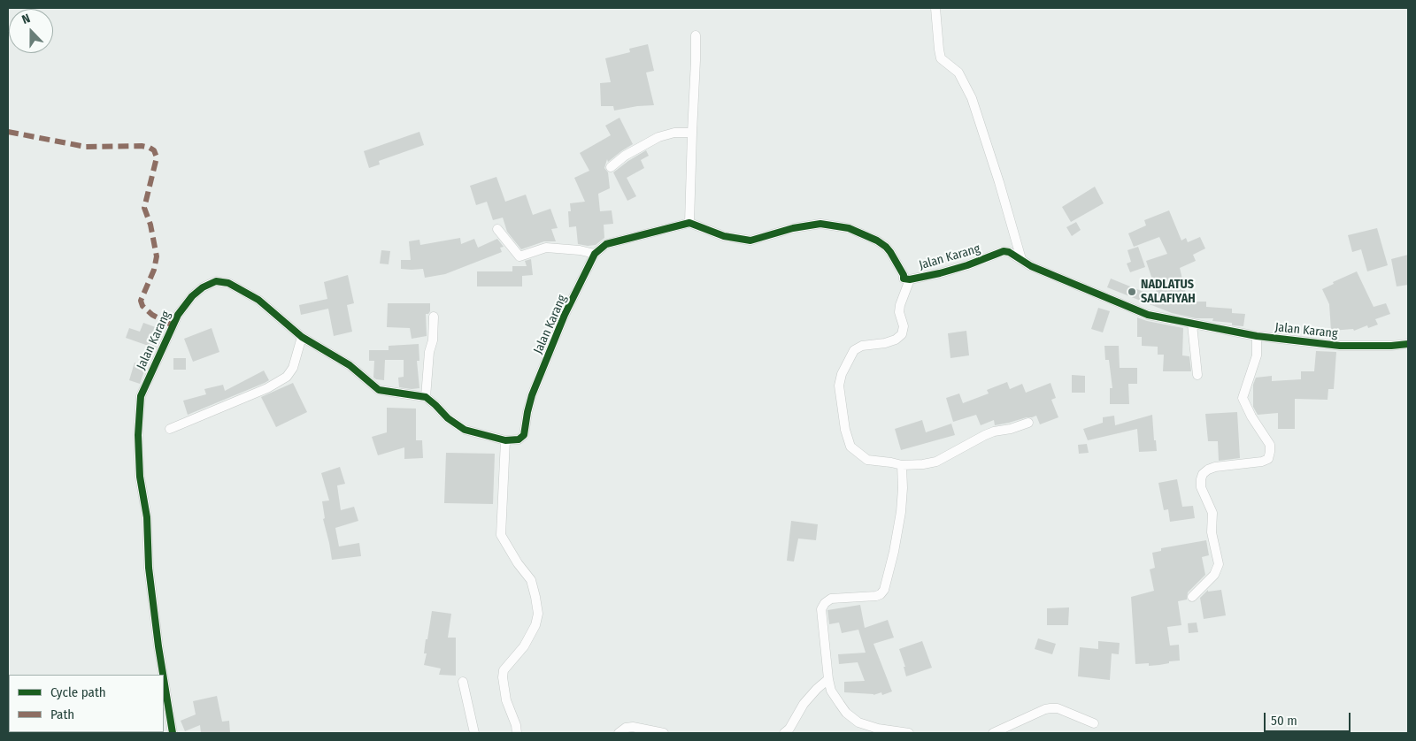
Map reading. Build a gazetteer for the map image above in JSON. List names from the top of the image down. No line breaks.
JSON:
{"streets":{"street":["Jalan Karang"]},"places":["NADLATUS SALAFIYAH"],"legend":["Cycle path","Path"],"scale_bar":"50 m","north":"top"}
